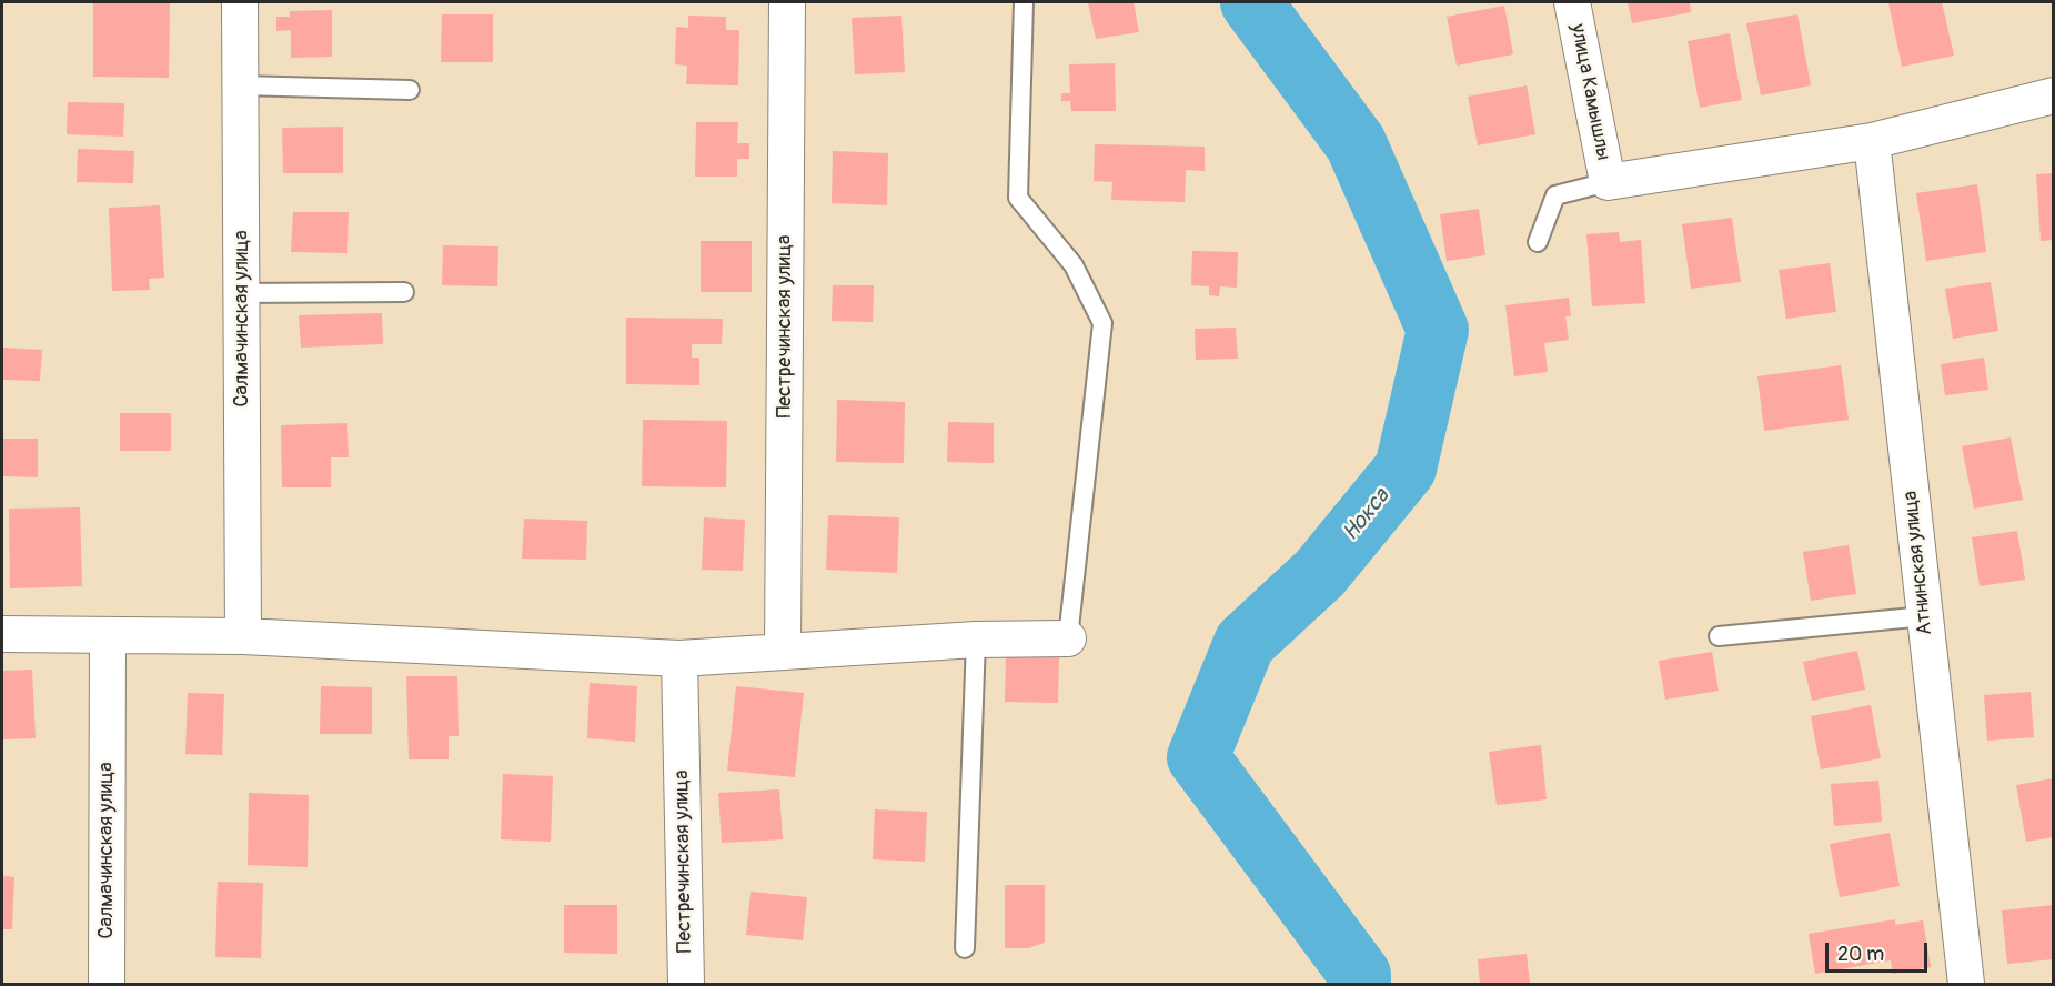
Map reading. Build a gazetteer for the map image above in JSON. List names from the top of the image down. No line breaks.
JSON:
{"streets":{"street":["улица Камышлы","Салмачинская улица","Пестречинская улица","Атнинская улица"]},"water":["Нокса"],"scale_bar":"20 m"}
